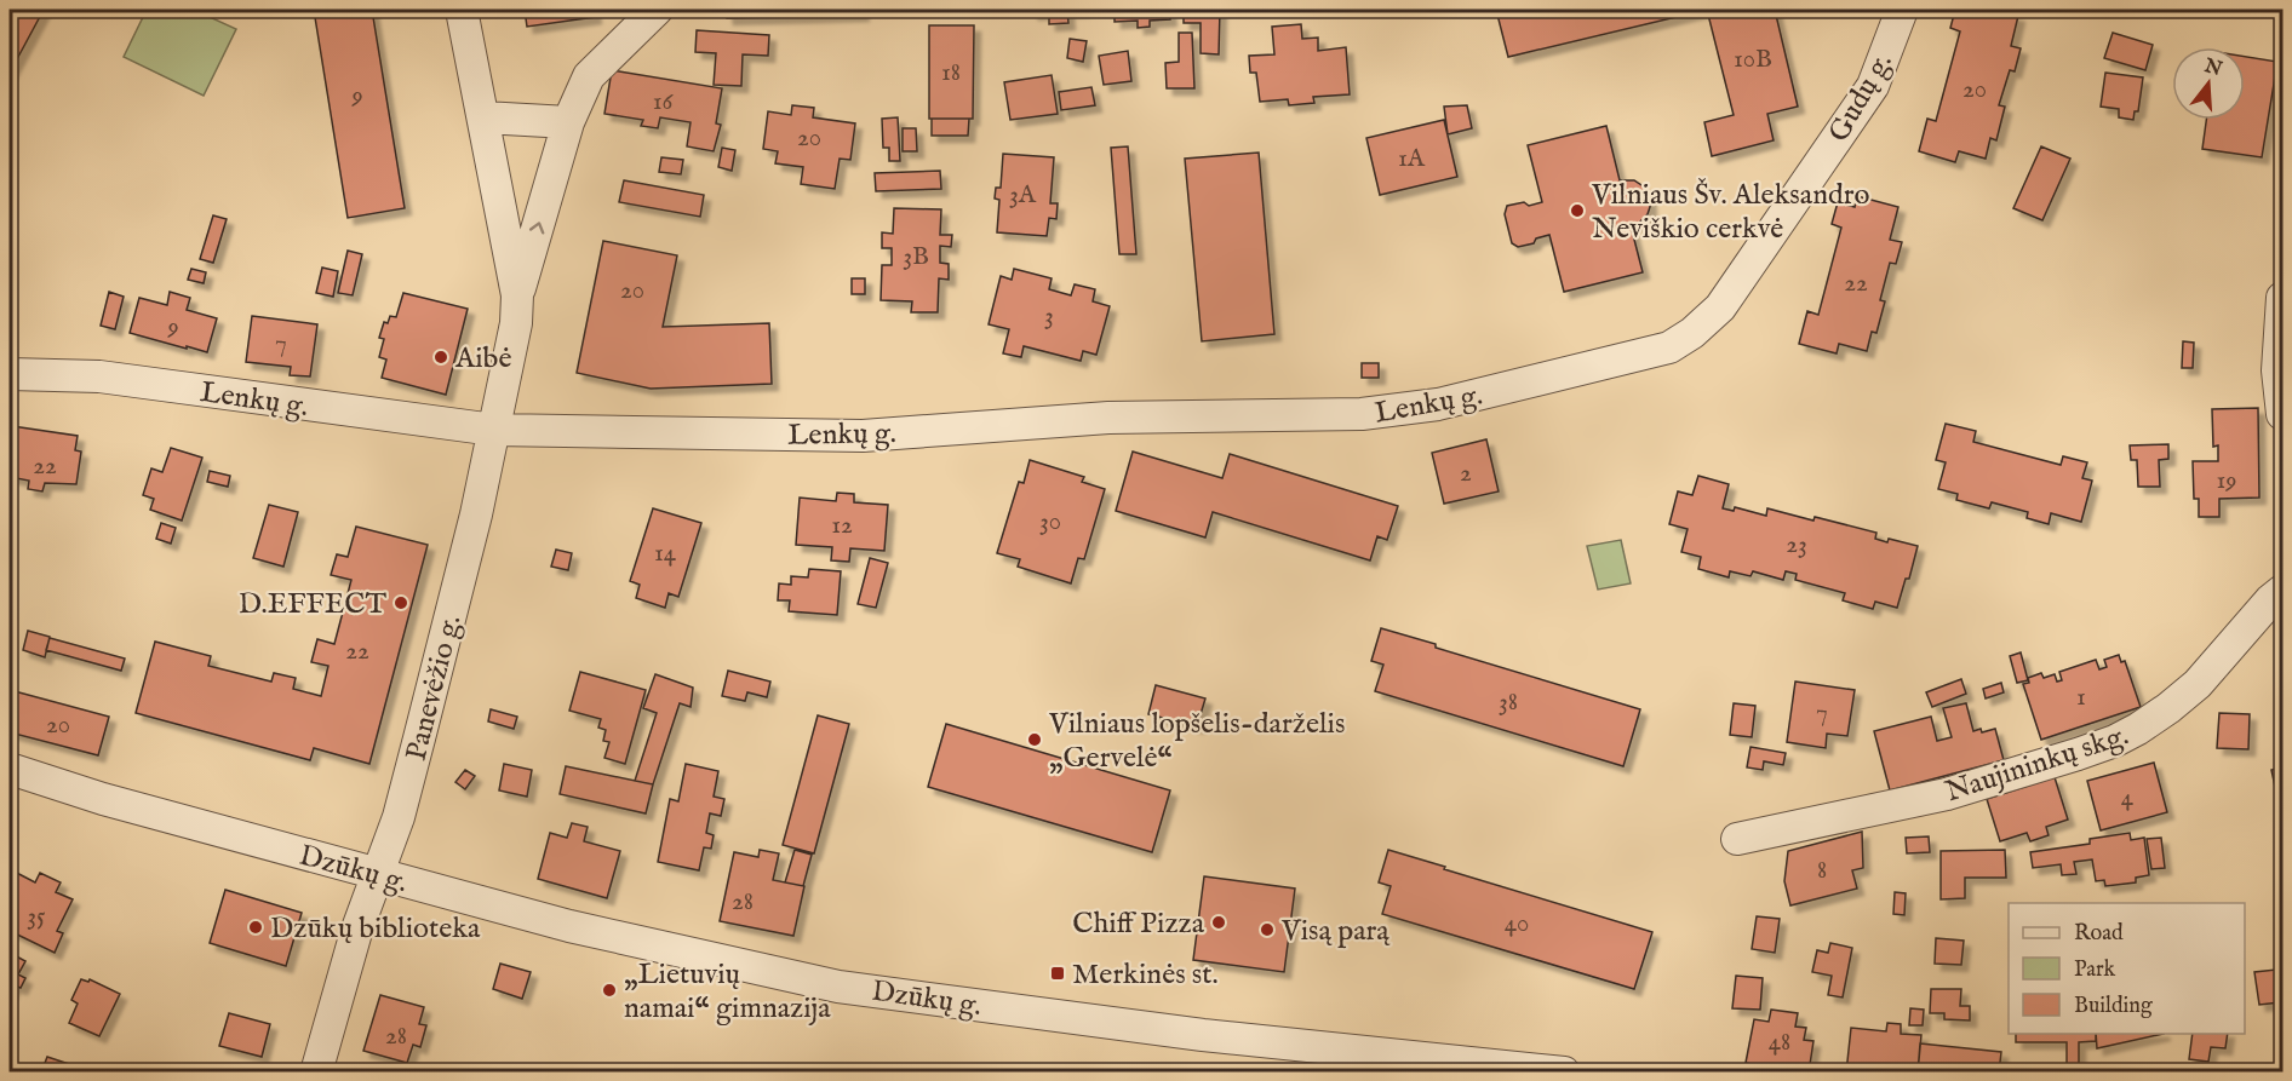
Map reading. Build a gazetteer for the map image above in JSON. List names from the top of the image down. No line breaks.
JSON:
{"streets":{"street":["Gudų g.","Lenkų g.","Panevėžio g.","Naujininkų skg.","Dzūkų g."]},"crossings":[["Gudų g.","Lenkų g."],["Lenkų g.","Panevėžio g."],["Panevėžio g.","Dzūkų g."]],"places":{"other":["Vilniaus Šv. Aleksandro Neviškio cerkvė","Aibė","D.EFFECT","Vilniaus lopšelis-darželis „Gervelė“","Chiff Pizza","Dzūkų biblioteka","Visą parą","„Lietuvių namai“ gimnazija"],"transit":["Merkinės st."]},"house_numbers":["10B","18","20","9","16","20","1A","3A","3B","22","20","3","9","7","22","2","19","30","12","23","14","22","1","38","7","20","4","8","28","35","40","28","48"],"legend":["Road","Park","Building"],"north":"top"}
